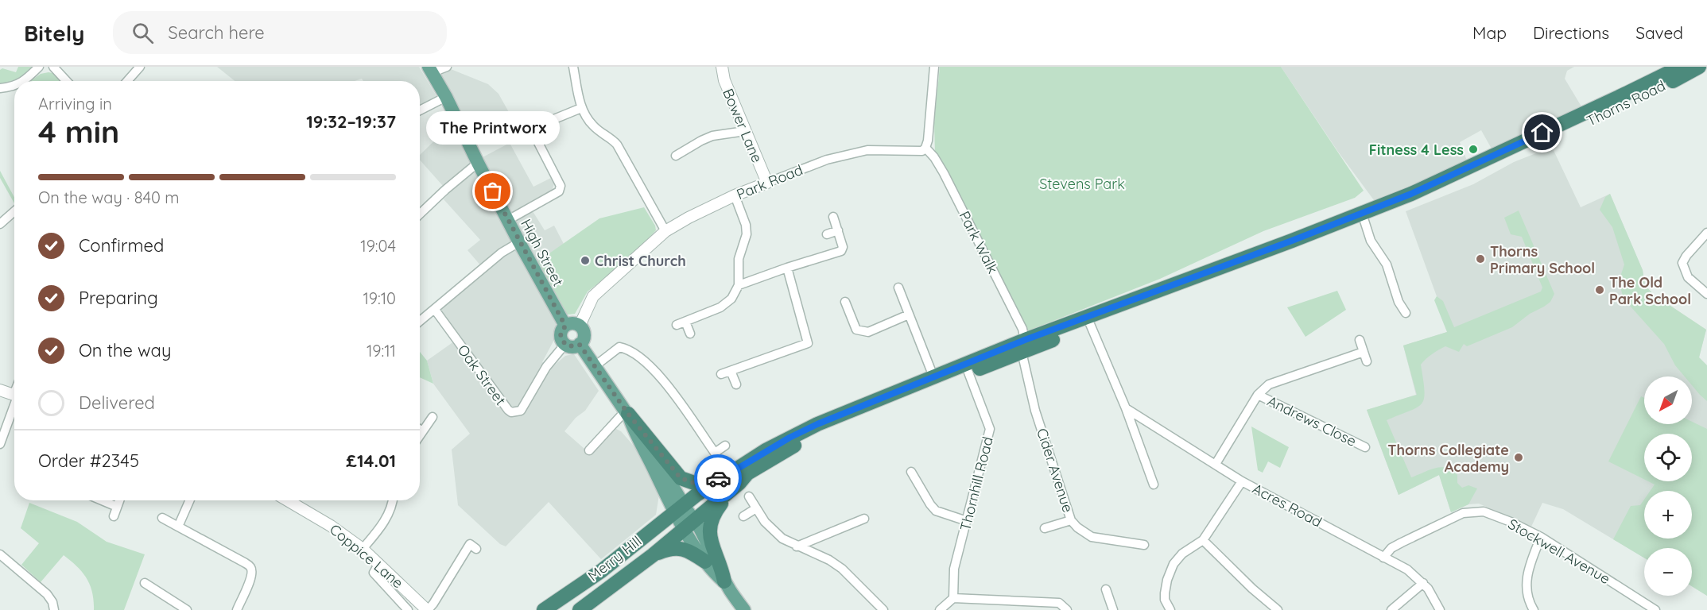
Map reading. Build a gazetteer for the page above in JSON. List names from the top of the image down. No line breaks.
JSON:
{"streets":{"highway":["Thorns Road","Merry Hill"],"main road":["High Street"],"street":["Bower Lane","Park Road","Park Walk","Oak Street","Andrews Close","Cider Avenue","Thornhill Road","Acres Road","Stockwell Avenue","Coppice Lane"]},"crossings":[["Thorns Road","Park Walk"],["Thorns Road","Cider Avenue"],["Thorns Road","Thornhill Road"],["Thorns Road","Merry Hill"],["Bower Lane","Park Road"],["Park Road","Park Walk"],["Park Road","High Street"],["Park Road","Oak Street"],["Park Walk","Cider Avenue"],["High Street","Oak Street"],["Acres Road","Stockwell Avenue"]],"parks":["Stevens Park"],"places":["Fitness 4 Less","The Printworx","Thorns Primary School","Christ Church","The Old Park School","Thorns Collegiate Academy"],"north":"bottom left","page":{"header":"Bitely","search":"Search here","nav":["Map","Directions","Saved"],"heading":["4 min","Arriving in","19:32–19:37"],"panel":["Order #2345","£14.01"],"bubble":"The Printworx","bar":"On the way · 840 m","list":[["Confirmed","19:04"],["Preparing","19:10"],["On the way","19:11"],"Delivered"],"map_buttons":["+","−"]}}
